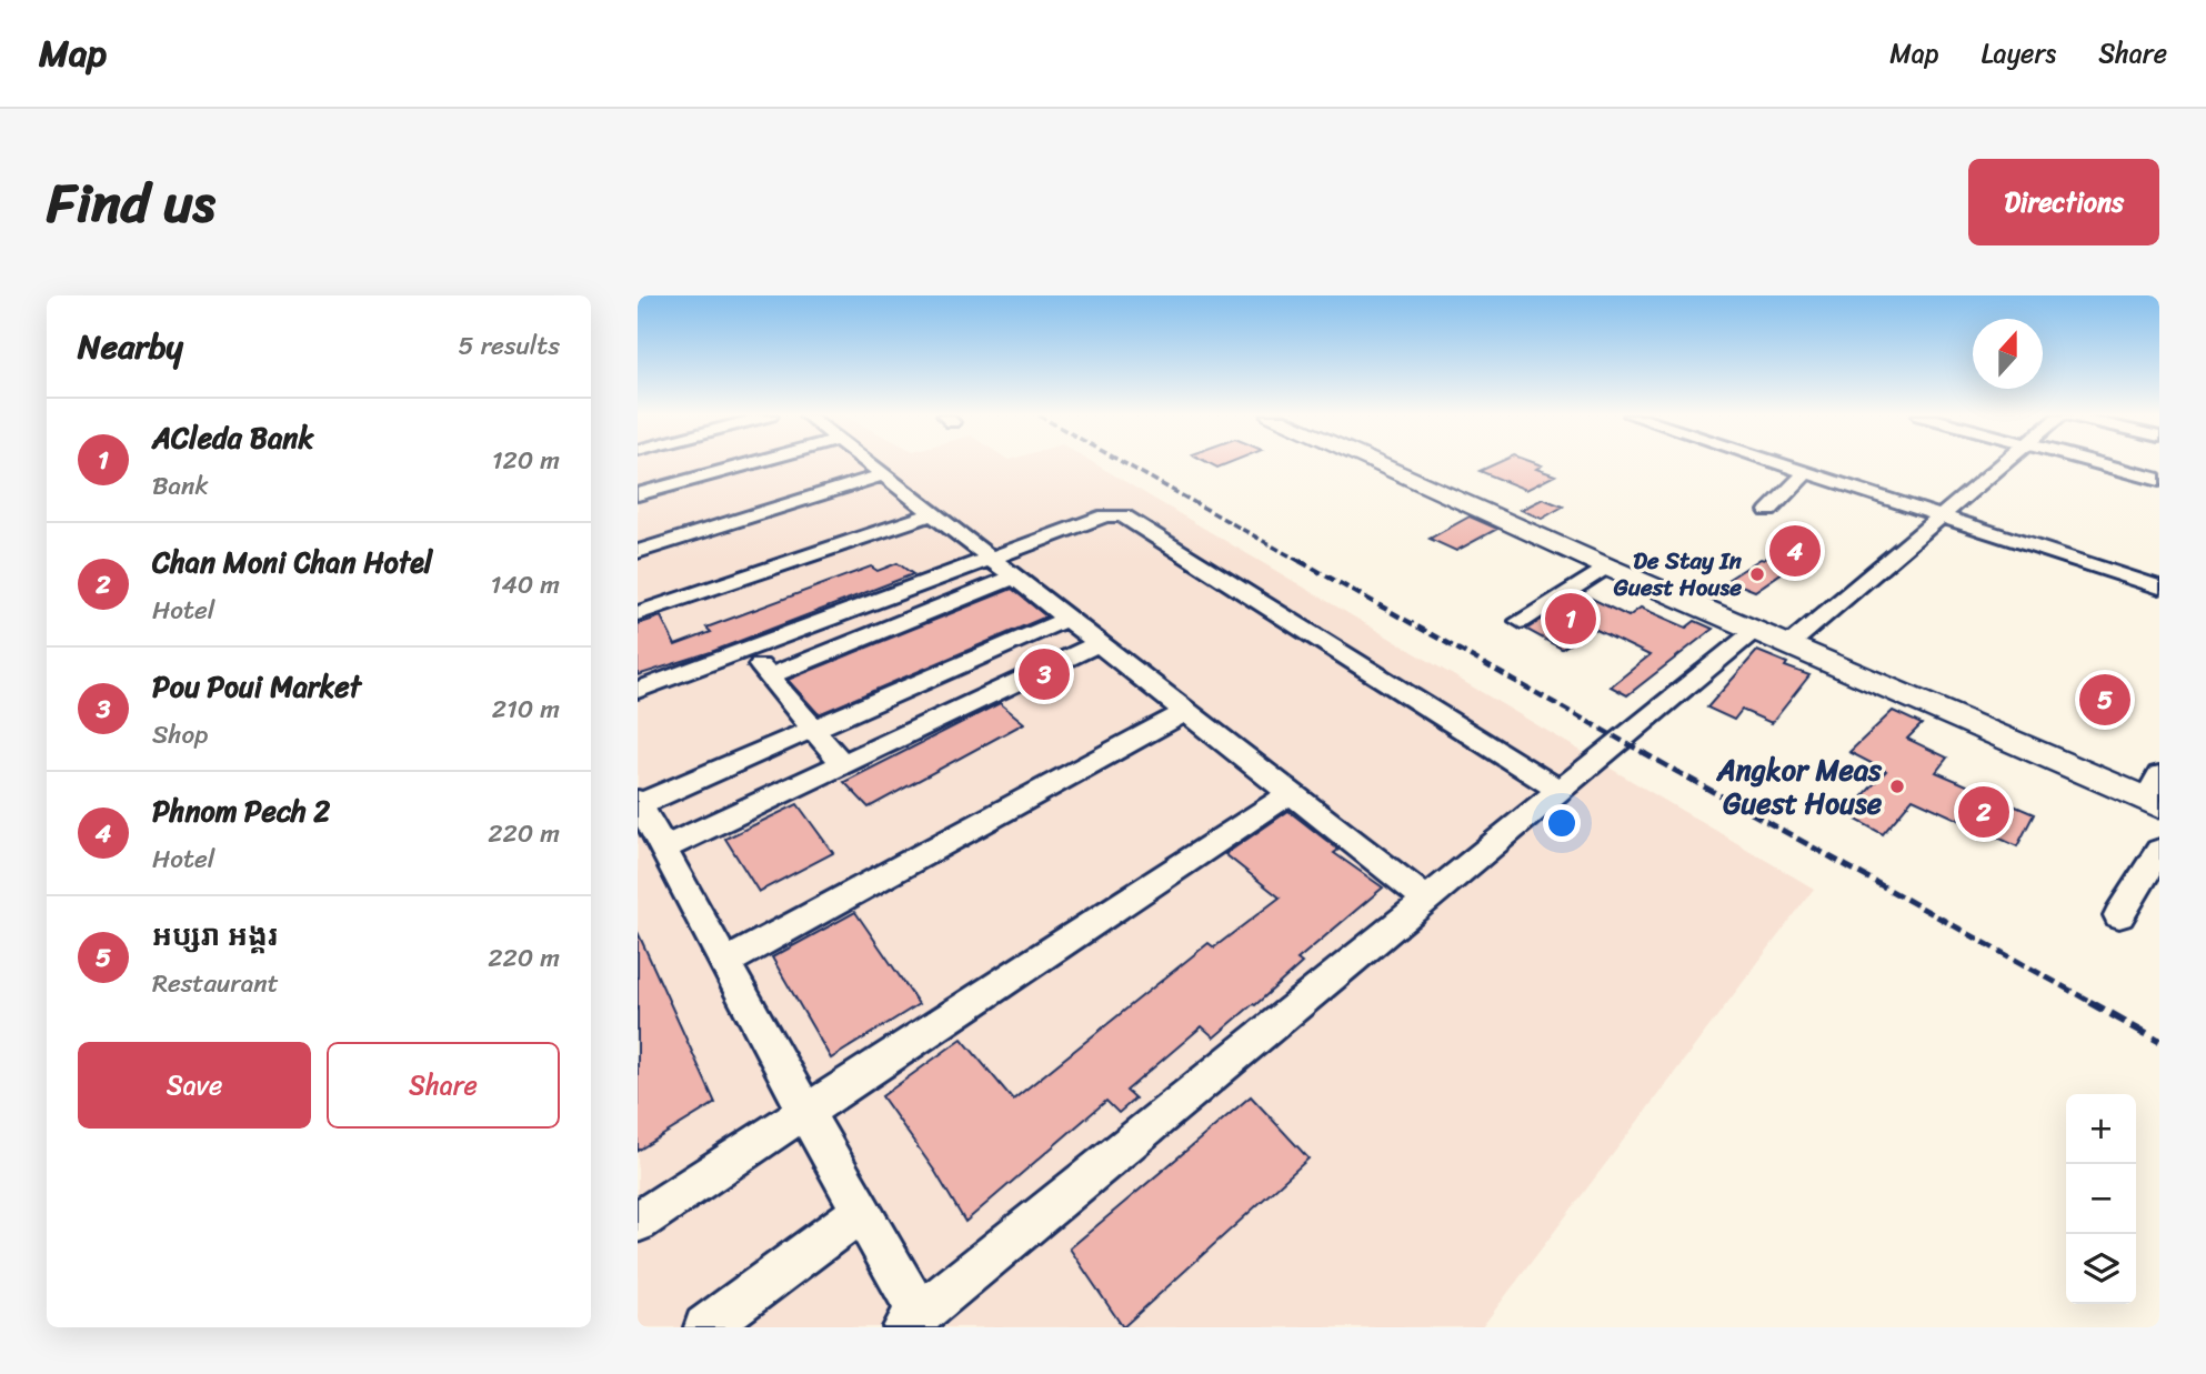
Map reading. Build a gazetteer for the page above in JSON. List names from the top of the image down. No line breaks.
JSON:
{"places":["De Stay In Guest House","Angkor Meas Guest House"],"north":"top","page":{"header":"Map","nav":["Map","Layers","Share"],"title":"Find us","buttons":["Directions",["Save","Share"]],"heading":["Nearby","5 results"],"list":[{"mark":"1","name":"ACleda Bank","note":"Bank","value":"120 m"},{"mark":"2","name":"Chan Moni Chan Hotel","note":"Hotel","value":"140 m"},{"mark":"3","name":"Pou Poui Market","note":"Shop","value":"210 m"},{"mark":"4","name":"Phnom Pech 2","note":"Hotel","value":"220 m"},{"mark":"5","name":"អប្សរា អង្គរ","note":"Restaurant","value":"220 m"}],"pins":["4","1","3","5","2"],"map_buttons":["+","−"]}}
